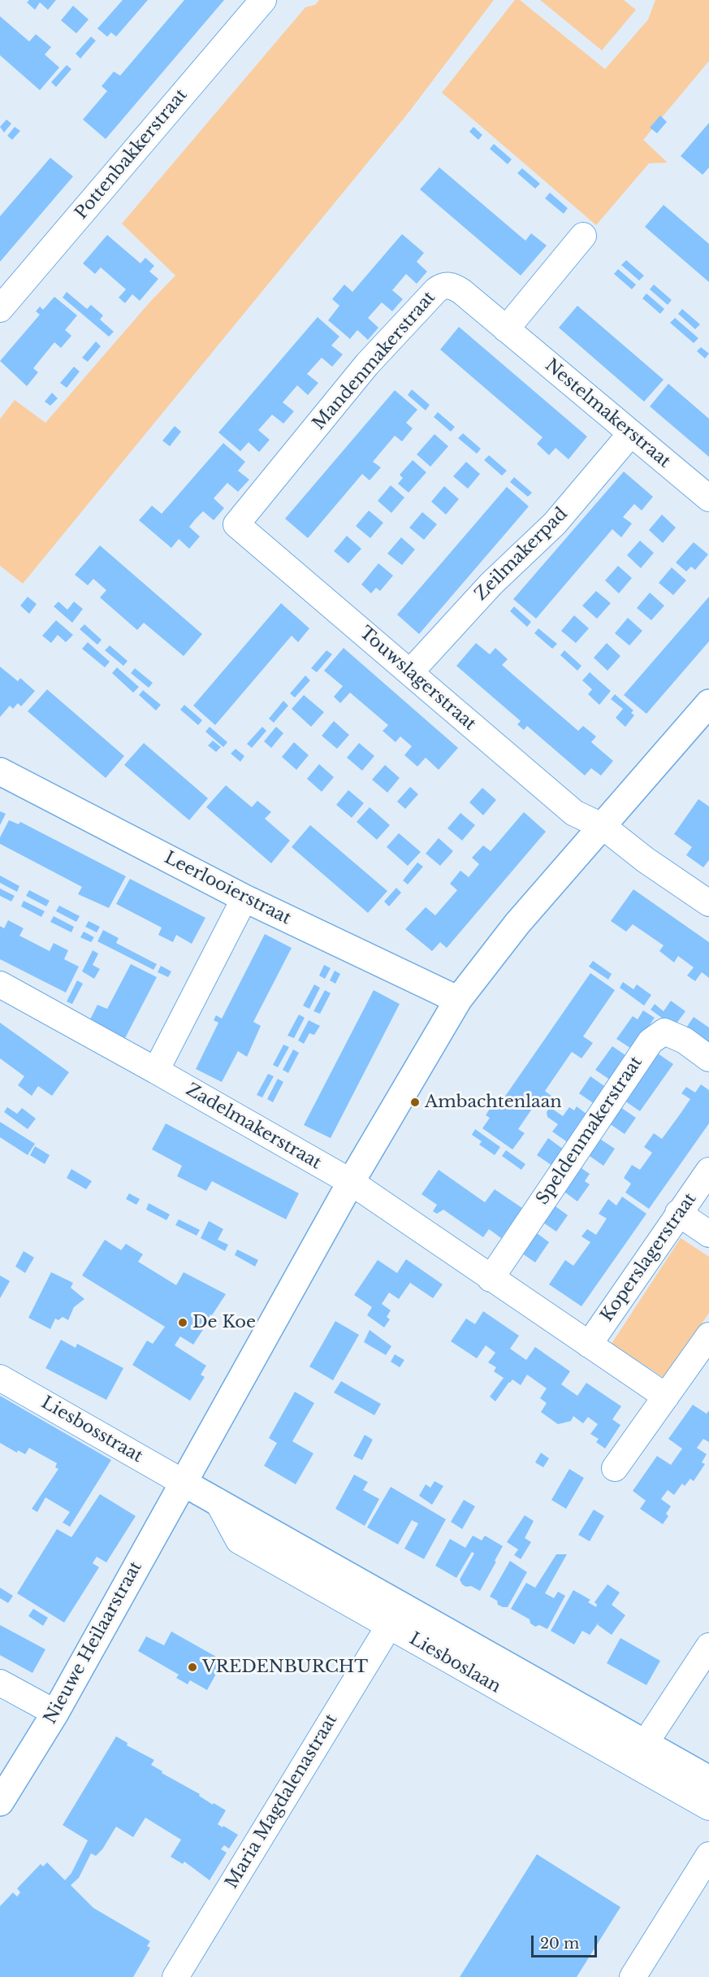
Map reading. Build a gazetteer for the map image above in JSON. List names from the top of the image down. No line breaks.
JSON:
{"streets":{"street":["Pottenbakkerstraat","Mandenmakerstraat","Nestelmakerstraat","Zeilmakerpad","Touwslagerstraat","Leerlooierstraat","Zadelmakerstraat","Speldenmakerstraat","Koperslagerstraat","Liesbosstraat","Nieuwe Heilaarstraat","Liesboslaan","Maria Magdalenastraat"]},"crossings":[["Mandenmakerstraat","Nestelmakerstraat"],["Mandenmakerstraat","Touwslagerstraat"],["Nestelmakerstraat","Zeilmakerpad"],["Zeilmakerpad","Touwslagerstraat"],["Liesbosstraat","Nieuwe Heilaarstraat"],["Liesbosstraat","Liesboslaan"],["Nieuwe Heilaarstraat","Liesboslaan"],["Liesboslaan","Maria Magdalenastraat"]],"places":["Ambachtenlaan","De Koe","VREDENBURCHT"],"scale_bar":"20 m"}
